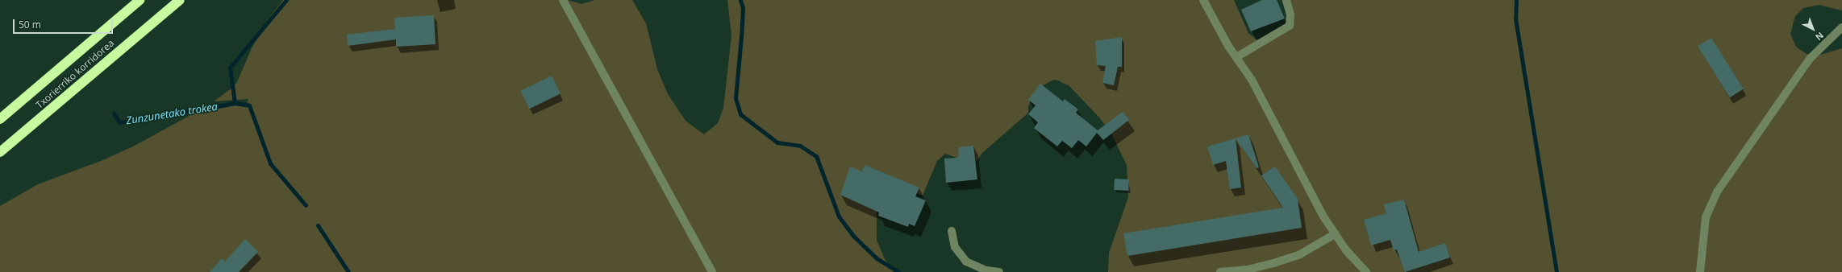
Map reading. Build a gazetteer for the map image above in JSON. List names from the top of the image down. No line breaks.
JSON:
{"streets":{"highway":["Txorierriko korridorea"]},"water":["Zunzunetako trokea"],"scale_bar":"50 m","north":"bottom right"}
